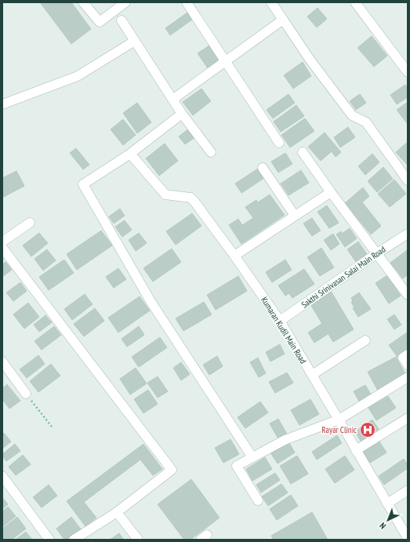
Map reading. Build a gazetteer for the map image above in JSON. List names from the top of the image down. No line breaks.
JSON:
{"streets":{"street":["Sakthi Srinivasan Salai Main Road","Kumaran Kudil Main Road"]},"crossings":[["Sakthi Srinivasan Salai Main Road","Kumaran Kudil Main Road"]],"places":{"hospital":["Rayar Clinic"]},"north":"bottom left"}
